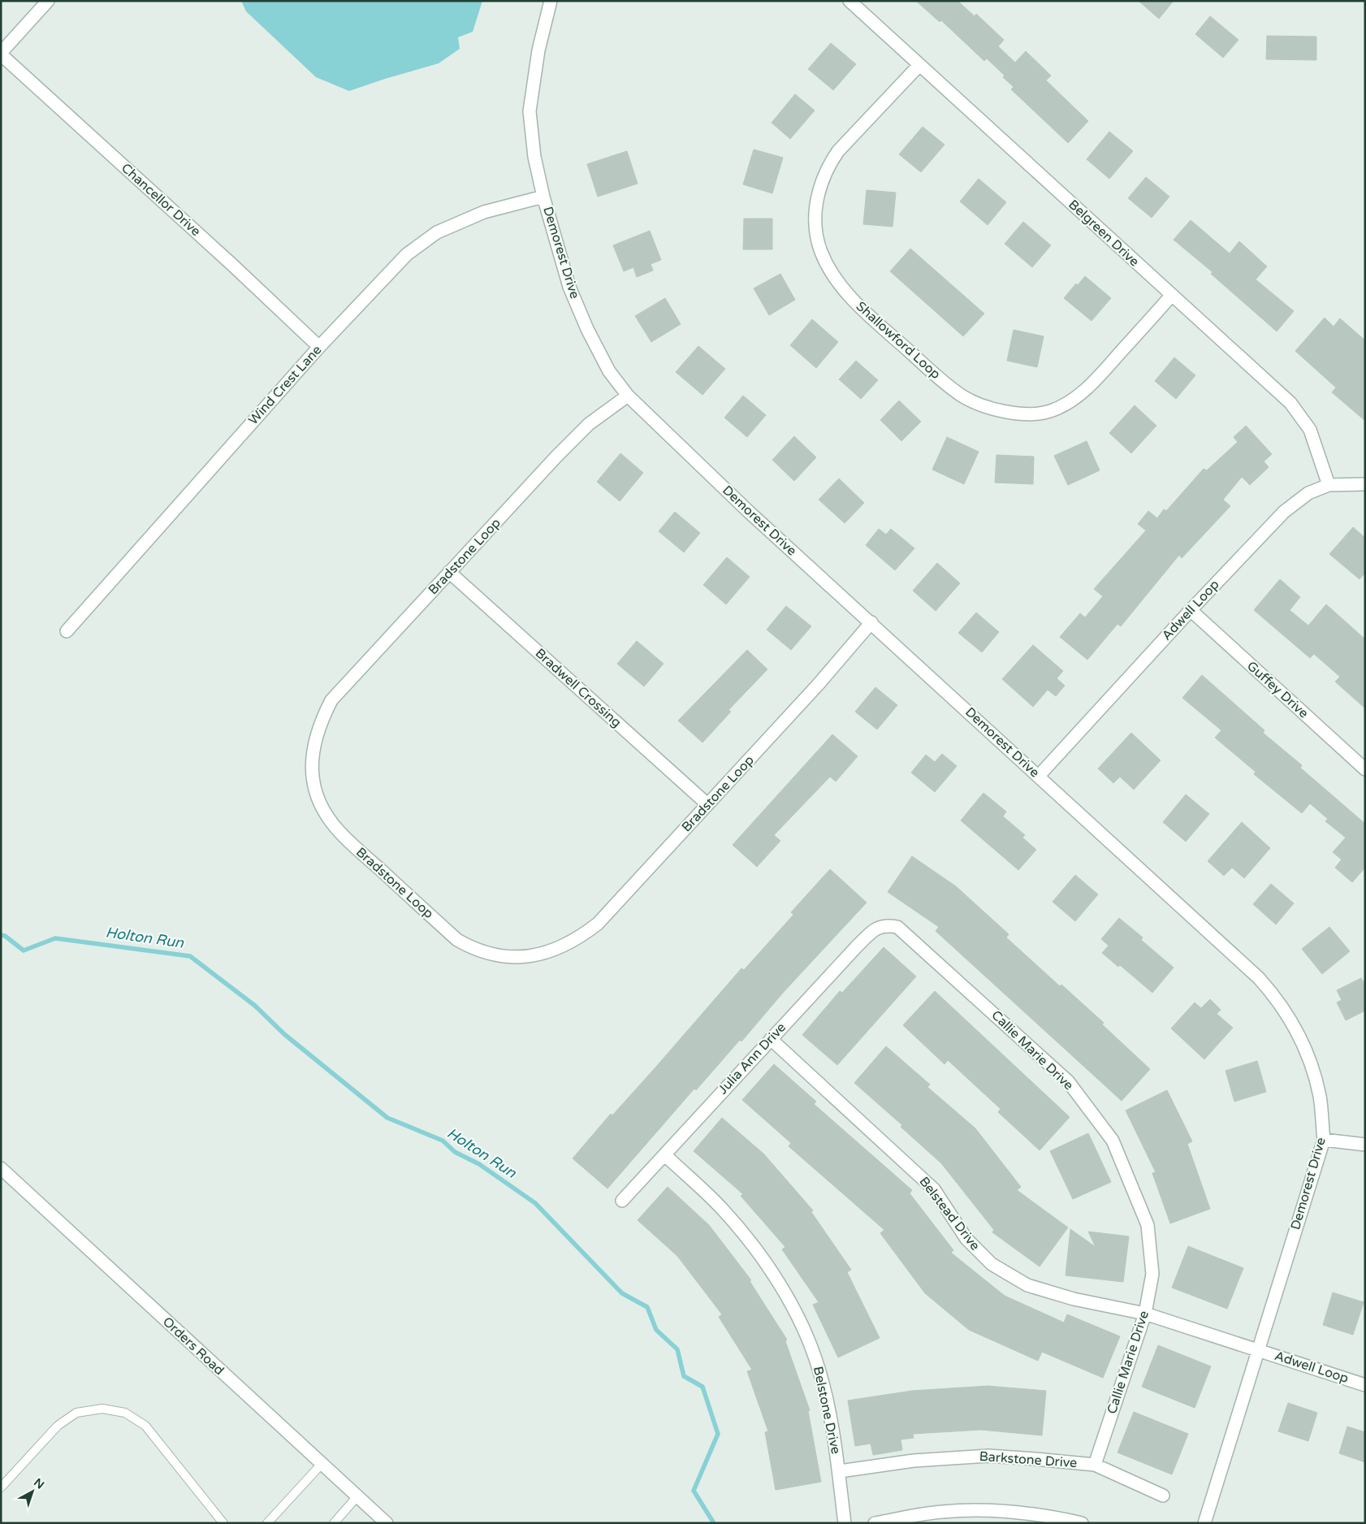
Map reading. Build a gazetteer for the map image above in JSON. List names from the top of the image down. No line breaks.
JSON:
{"streets":{"street":["Chancellor Drive","Belgreen Drive","Demorest Drive","Shallowford Loop","Wind Crest Lane","Bradstone Loop","Adwell Loop","Bradwell Crossing","Guffey Drive","Callie Marie Drive","Julia Ann Drive","Belstead Drive","Orders Road","Belstone Drive","Barkstone Drive"]},"crossings":[["Chancellor Drive","Wind Crest Lane"],["Belgreen Drive","Shallowford Loop"],["Belgreen Drive","Adwell Loop"],["Demorest Drive","Wind Crest Lane"],["Demorest Drive","Bradstone Loop"],["Demorest Drive","Adwell Loop"],["Demorest Drive","Belstead Drive"],["Bradstone Loop","Bradwell Crossing"],["Adwell Loop","Guffey Drive"],["Adwell Loop","Belstead Drive"],["Callie Marie Drive","Julia Ann Drive"],["Callie Marie Drive","Belstead Drive"],["Callie Marie Drive","Barkstone Drive"],["Julia Ann Drive","Belstead Drive"],["Julia Ann Drive","Belstone Drive"],["Belstone Drive","Barkstone Drive"]],"water":["Holton Run"],"north":"top right"}
